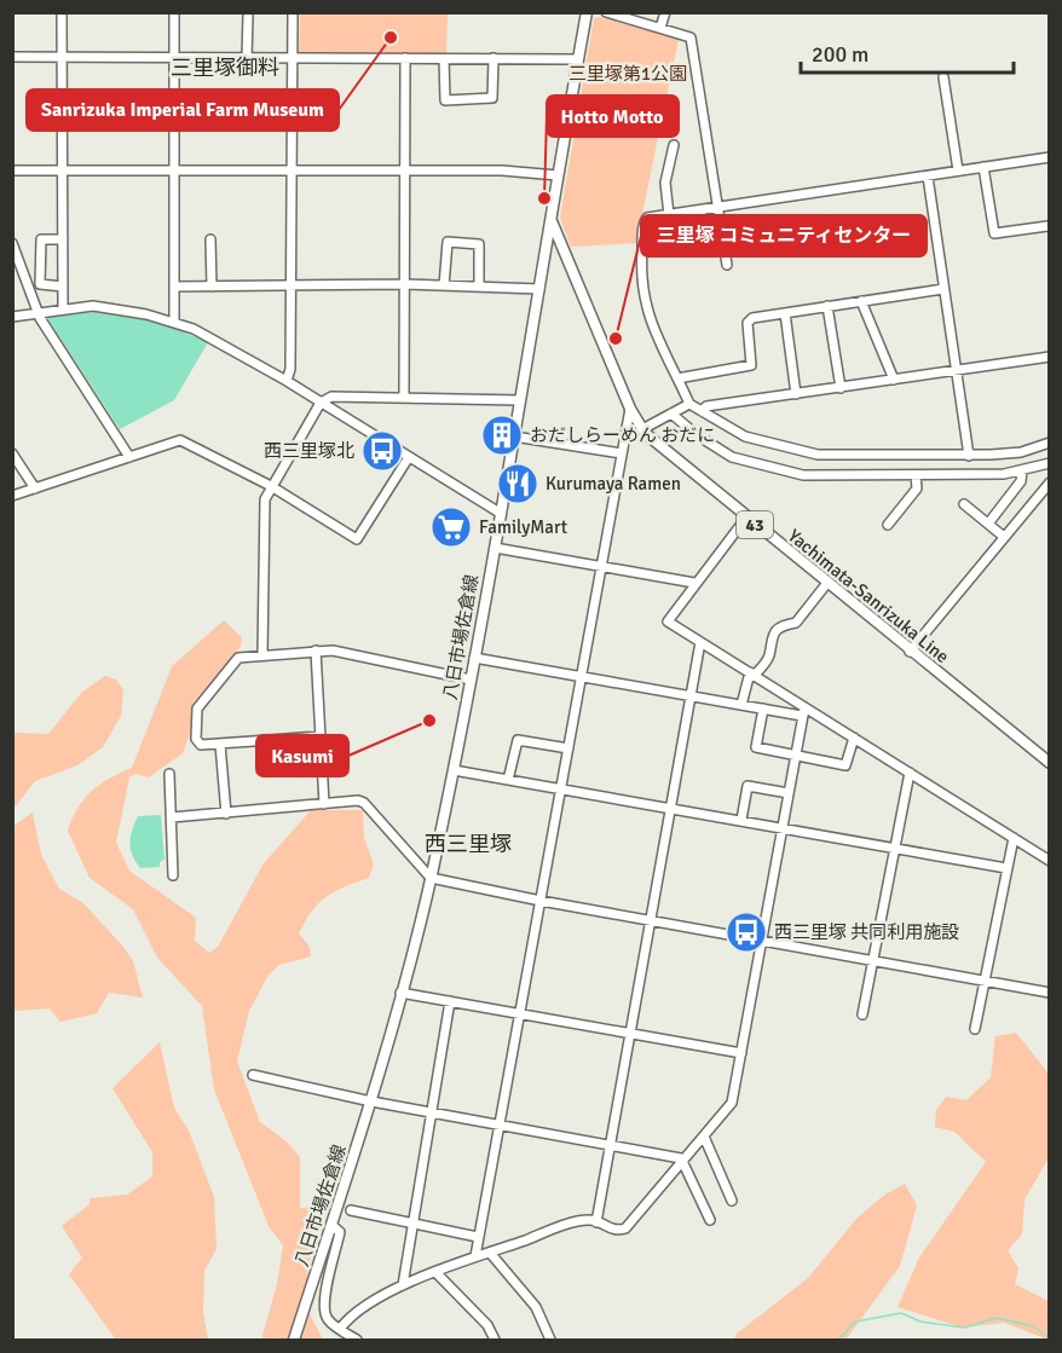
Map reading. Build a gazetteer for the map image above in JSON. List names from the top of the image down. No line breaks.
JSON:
{"streets":{"main road":["43","Yachimata-Sanrizuka Line","八日市場佐倉線"]},"crossings":[["Yachimata-Sanrizuka Line","八日市場佐倉線"]],"districts":["三里塚御料","西三里塚"],"parks":["三里塚第1公園"],"places":{"other":["Sanrizuka Imperial Farm Museum","Hotto Motto","三里塚 コミュニティセンター","Kasumi"],"building":["おだしらーめん おだに"],"bus stop":["西三里塚北","西三里塚 共同利用施設"],"restaurant":["Kurumaya Ramen"],"supermarket":["FamilyMart"]},"scale_bar":"200 m"}
